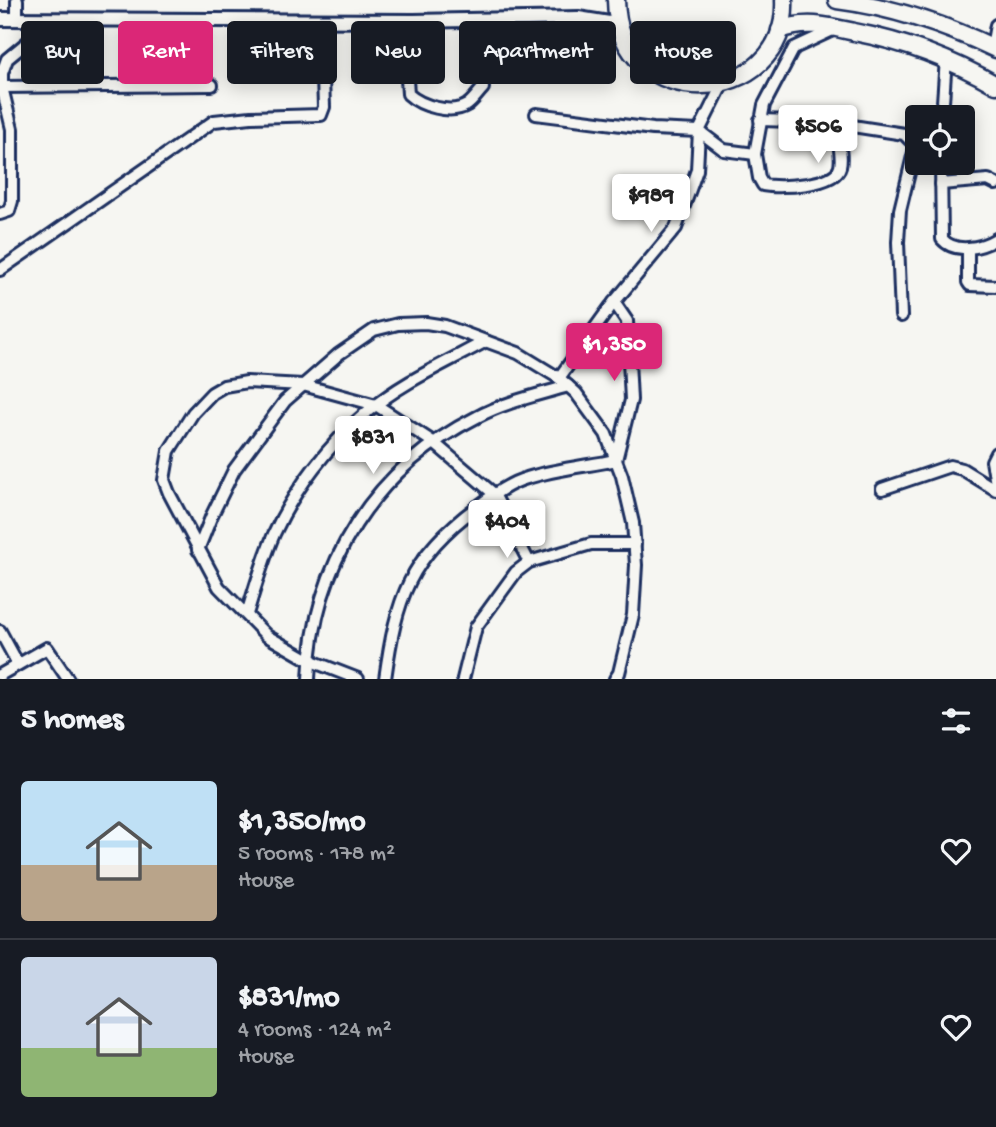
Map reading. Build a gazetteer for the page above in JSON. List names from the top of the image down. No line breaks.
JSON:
{"page":{"chip":["Buy","Rent","Filters","New","Apartment","House"],"price":["$506","$989","$1,350","$831","$404"],"heading":"5 homes","list":[{"name":"$1,350/mo","note":"5 rooms · 178 m² · House"},{"name":"$831/mo","note":"4 rooms · 124 m² · House"}]}}
